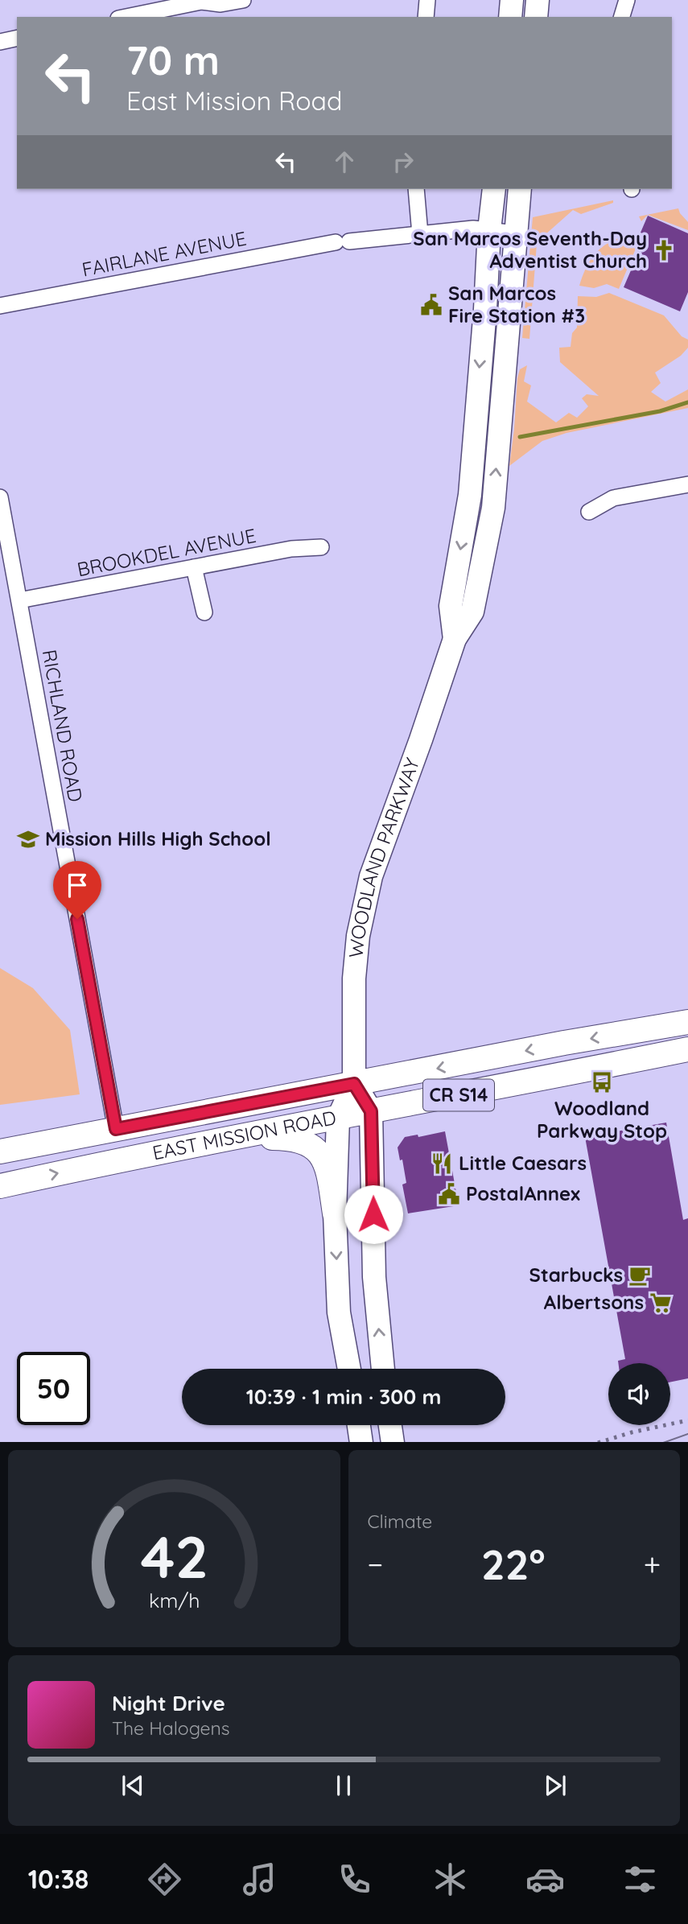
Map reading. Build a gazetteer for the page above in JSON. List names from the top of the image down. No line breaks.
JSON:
{"streets":{"main road":["WOODLAND PARKWAY","CR S14","EAST MISSION ROAD"],"street":["FAIRLANE AVENUE","BROOKDEL AVENUE","RICHLAND ROAD"]},"crossings":[["FAIRLANE AVENUE","WOODLAND PARKWAY"],["BROOKDEL AVENUE","RICHLAND ROAD"],["RICHLAND ROAD","EAST MISSION ROAD"],["WOODLAND PARKWAY","EAST MISSION ROAD"]],"places":{"church":["San Marcos Seventh-Day Adventist Church"],"public building":["San Marcos Fire Station #3","PostalAnnex"],"school or university":["Mission Hills High School"],"bus stop":["Woodland Parkway Stop"],"restaurant":["Little Caesars"],"cafe":["Starbucks"],"supermarket":["Albertsons"]},"page":{"turn":["70 m","East Mission Road"],"limit":"50","trip":"10:39 · 1 min · 300 m","tile":"Climate","heat":["−","22°","+"],"song":["Night Drive","The Halogens"],"tabs":"10:38","gauge":["42","km/h"]}}
